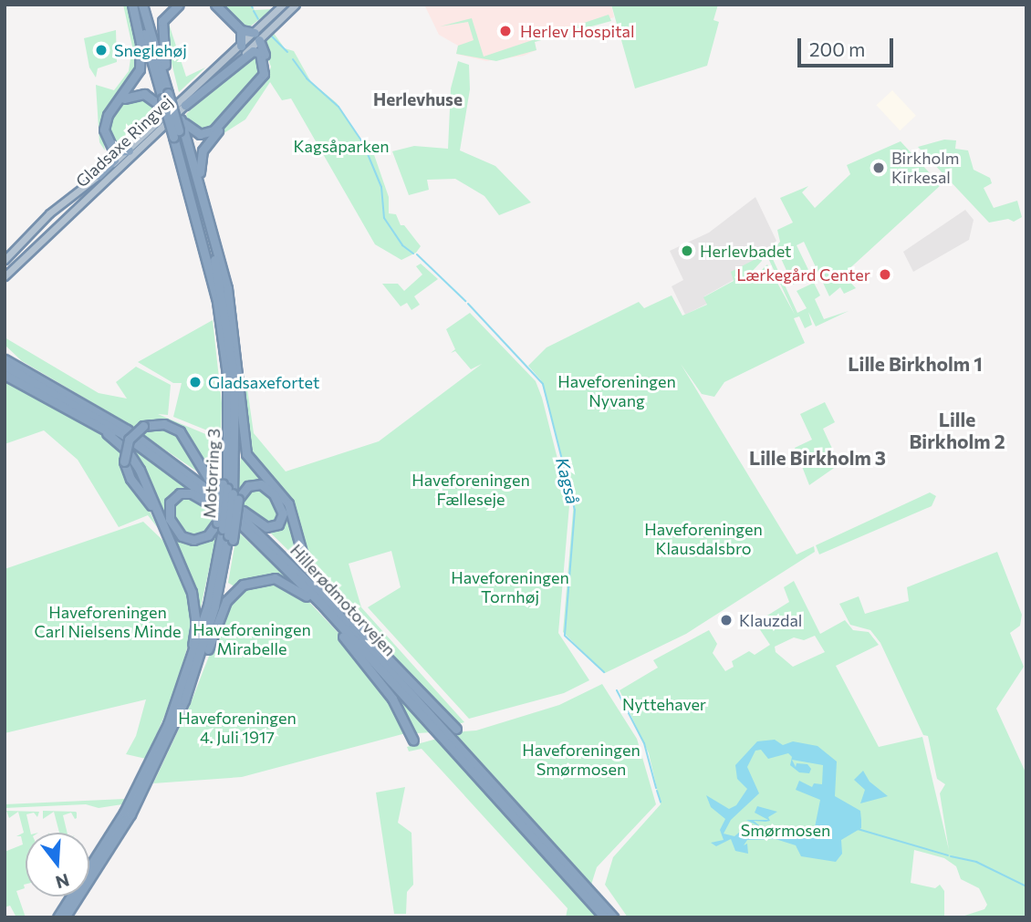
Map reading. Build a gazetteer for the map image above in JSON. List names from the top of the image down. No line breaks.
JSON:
{"streets":{"highway":["Motorring 3","Hillerødmotorvejen"],"main road":["Gladsaxe Ringvej"]},"districts":["Herlevhuse","Lille Birkholm 1","Lille Birkholm 2","Lille Birkholm 3"],"water":["Kagså"],"parks":["Kagsåparken","Haveforeningen Nyvang","Haveforeningen Fælleseje","Haveforeningen Klausdalsbro","Haveforeningen Tornhøj","Haveforeningen Carl Nielsens Minde","Haveforeningen Mirabelle","Nyttehaver","Haveforeningen 4. Juli 1917","Haveforeningen Smørmosen","Smørmosen"],"places":["Herlev Hospital","Sneglehøj","Birkholm Kirkesal","Herlevbadet","Lærkegård Center","Gladsaxefortet","Klauzdal"],"scale_bar":"200 m","north":"bottom"}
